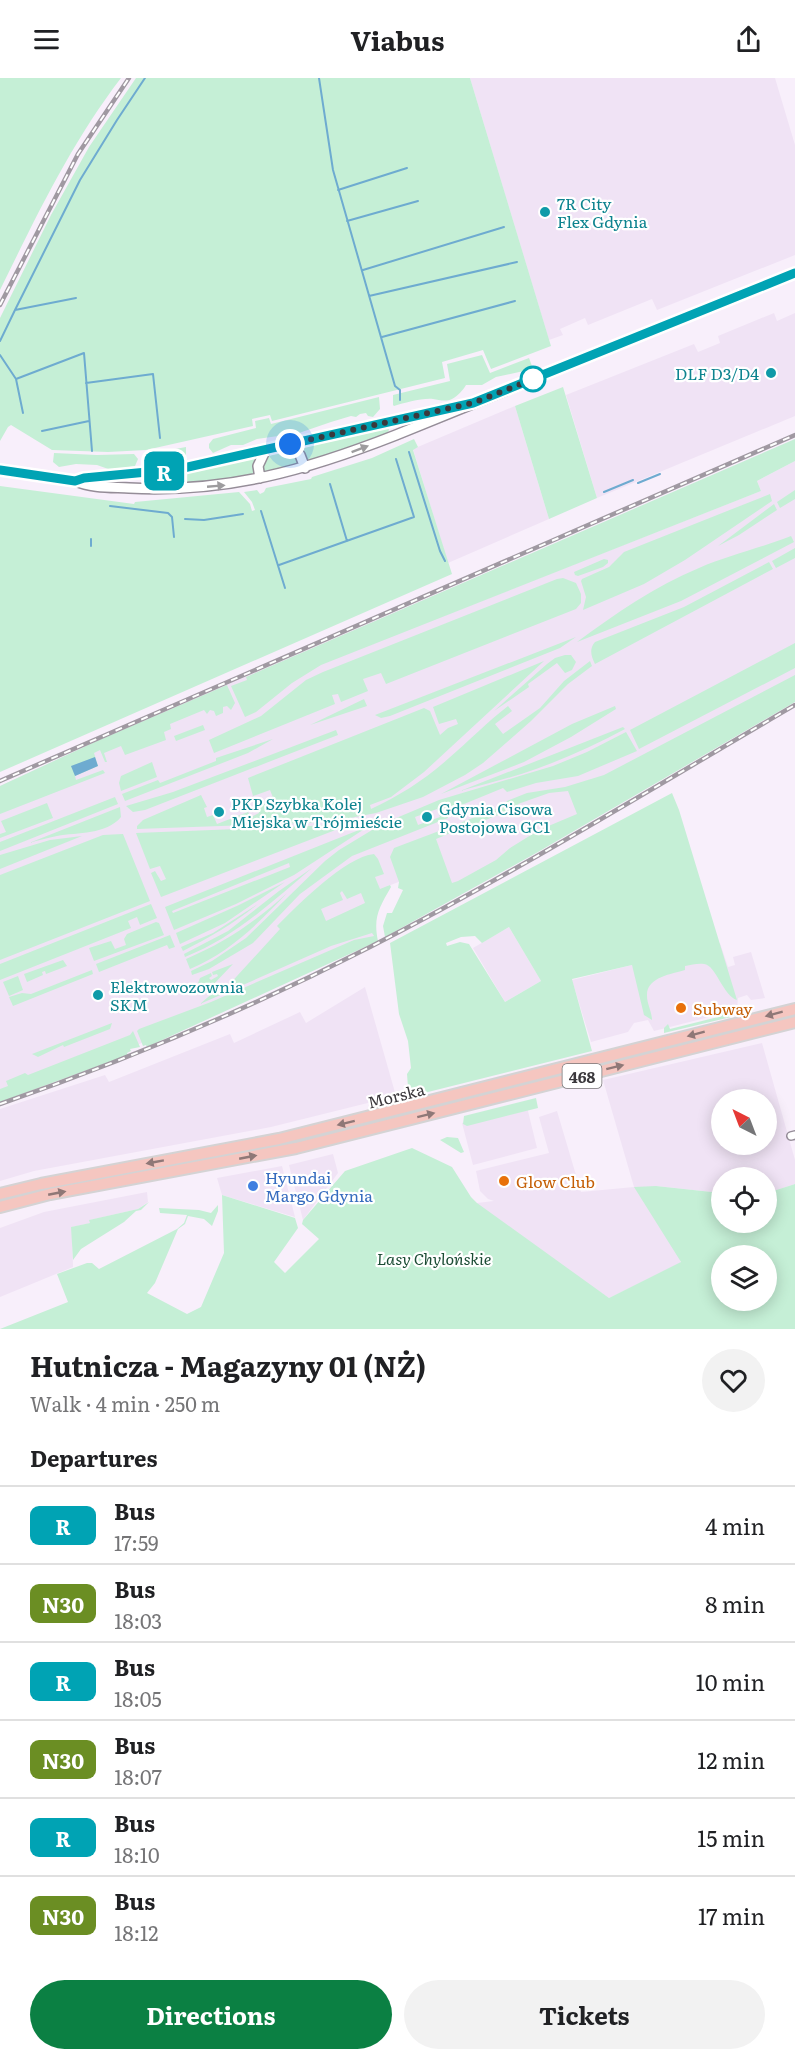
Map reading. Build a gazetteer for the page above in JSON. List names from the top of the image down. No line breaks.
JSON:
{"streets":{"main road":["468","Morska"]},"parks":["Lasy Chylońskie"],"places":["7R City Flex Gdynia","DLF D3/D4","PKP Szybka Kolej Miejska w Trójmieście","Gdynia Cisowa Postojowa GC1","Elektrowozownia SKM","Subway","Glow Club","Hyundai Margo Gdynia"],"lines":["bus line R"],"north":"top left","page":{"header":"Viabus","on_map":"R","heading":[["Hutnicza - Magazyny 01 (NŻ)","Walk · 4 min · 250 m"],"Departures"],"list":[{"mark":"R","name":"Bus","note":"17:59","value":"4 min"},{"mark":"N30","name":"Bus","note":"18:03","value":"8 min"},{"mark":"R","name":"Bus","note":"18:05","value":"10 min"},{"mark":"N30","name":"Bus","note":"18:07","value":"12 min"},{"mark":"R","name":"Bus","note":"18:10","value":"15 min"},{"mark":"N30","name":"Bus","note":"18:12","value":"17 min"}],"buttons":["Directions","Tickets"]}}
